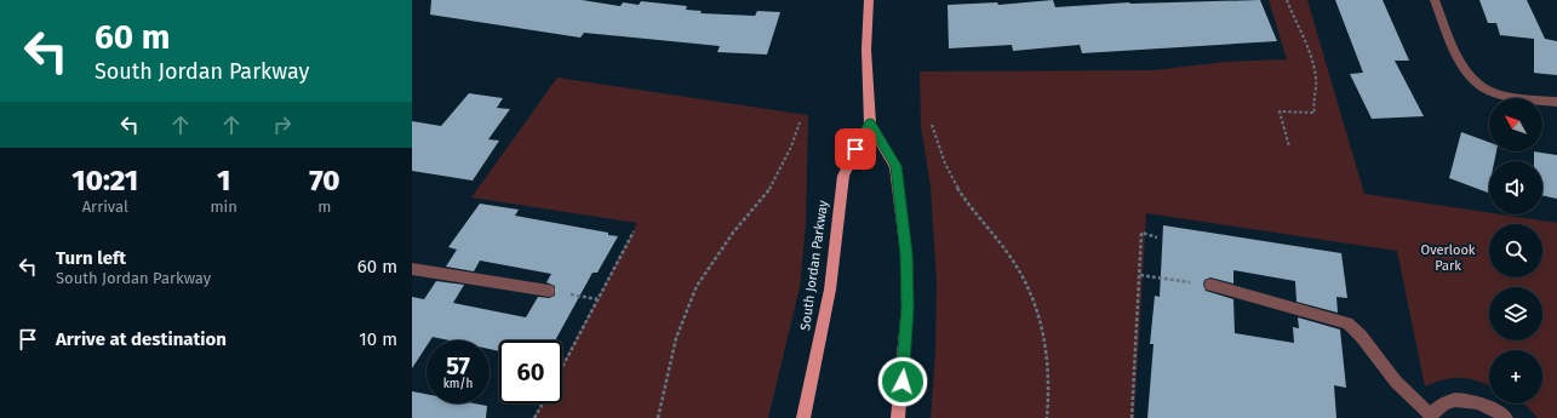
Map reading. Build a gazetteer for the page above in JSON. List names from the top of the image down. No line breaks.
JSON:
{"streets":{"main road":["South Jordan Parkway"]},"parks":["Overlook Park"],"north":"top left","page":{"turn":["60 m","South Jordan Parkway"],"map_buttons":"+","eta":["10:21","Arrival","1","min","70","m"],"list":[{"name":"Turn left","note":"South Jordan Parkway","value":"60 m"},{"name":"Arrive at destination","value":"10 m"}],"speed":"57 km/h","limit":"60"}}
